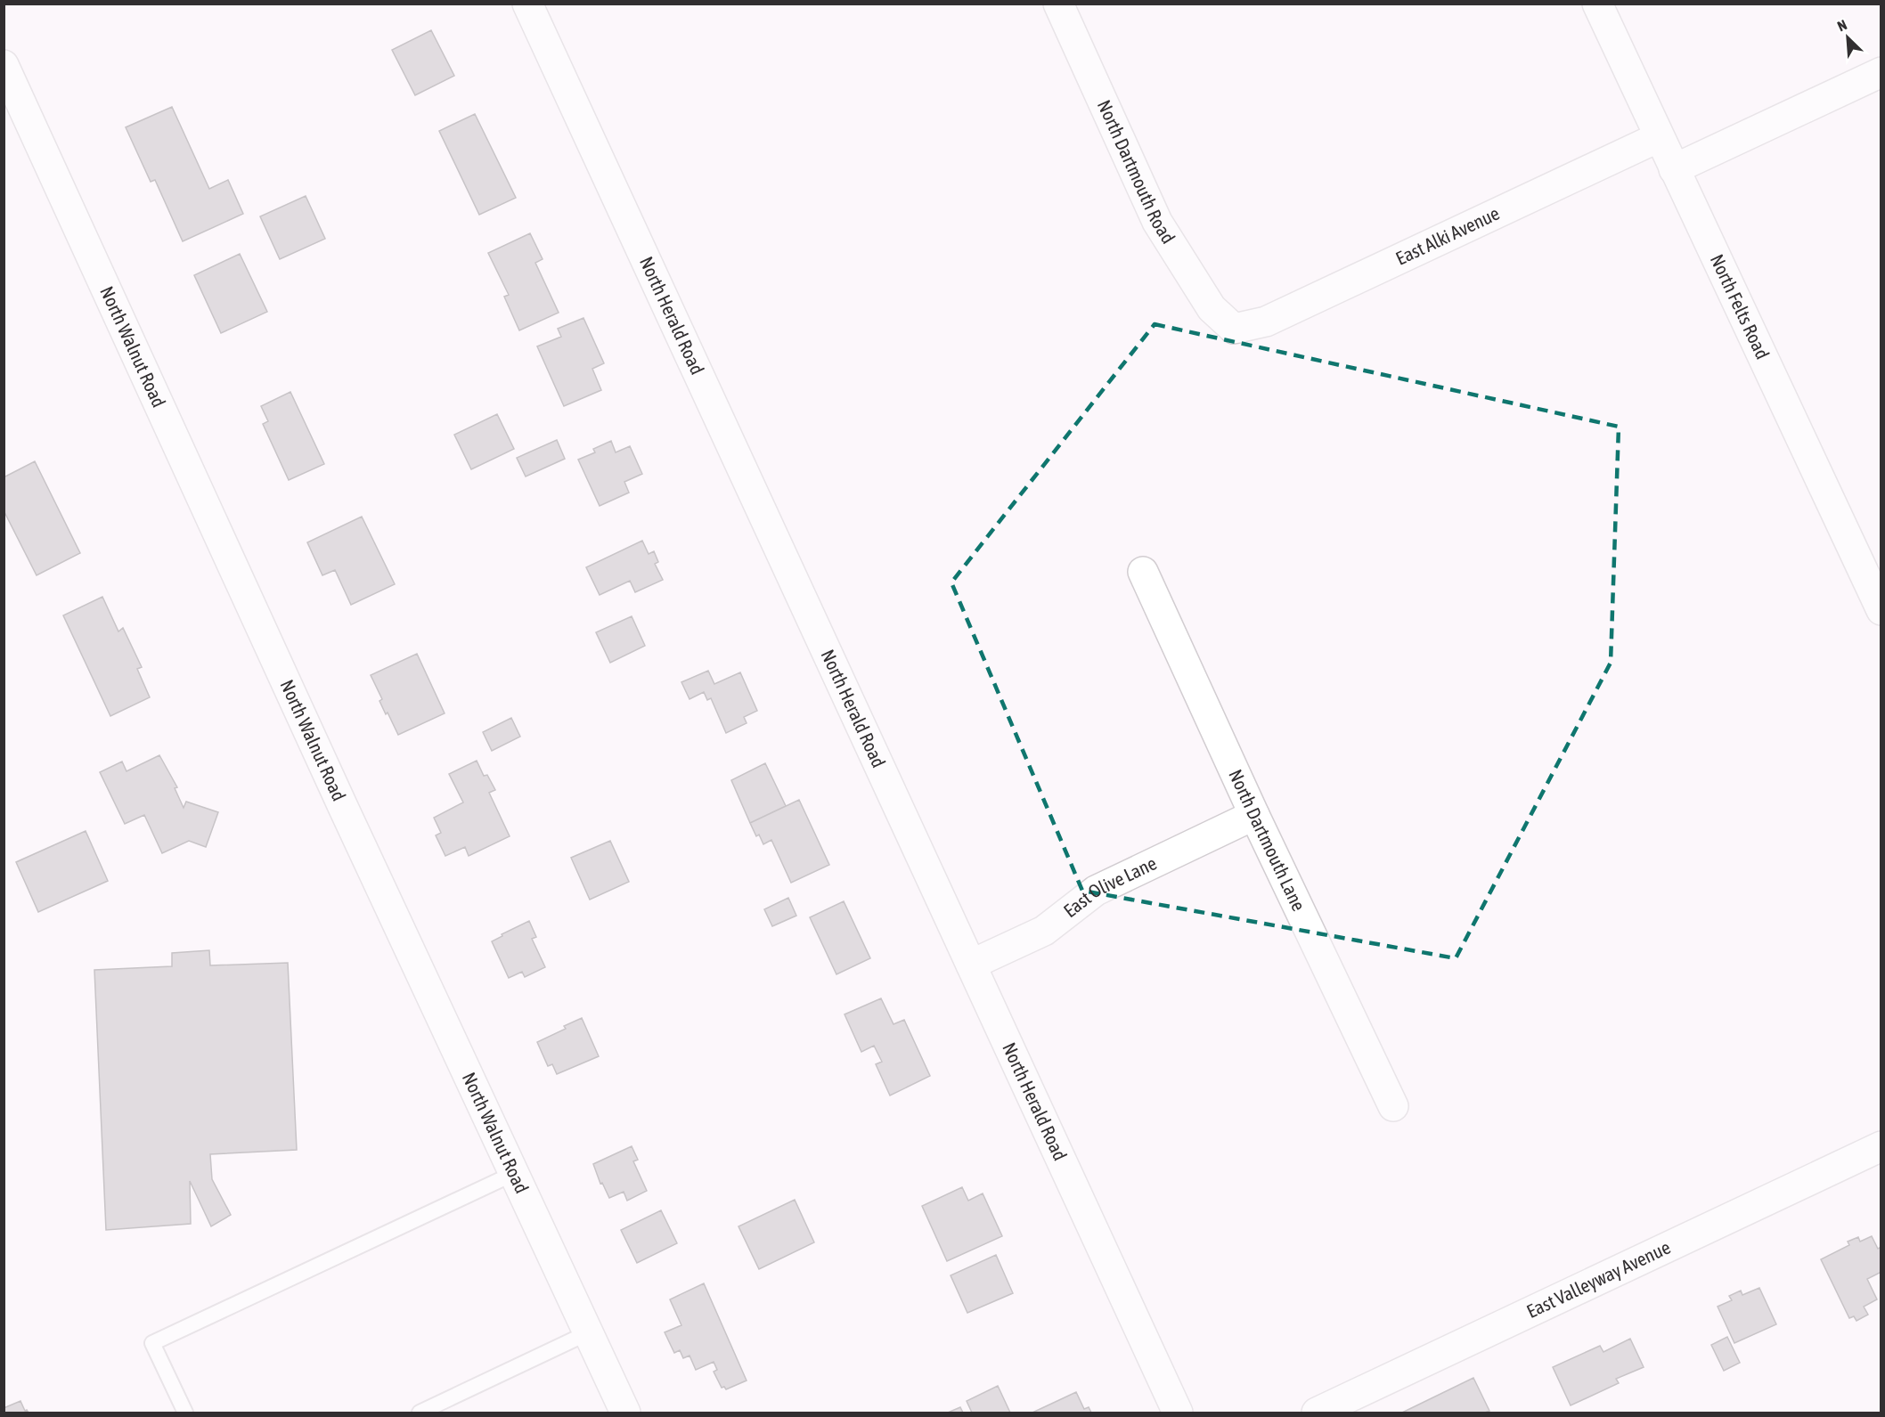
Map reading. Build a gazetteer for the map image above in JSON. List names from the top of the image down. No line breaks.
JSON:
{"streets":{"street":["North Dartmouth Road","East Alki Avenue","North Felts Road","North Herald Road","North Walnut Road","North Dartmouth Lane","East Olive Lane","East Valleyway Avenue"]},"crossings":[["North Dartmouth Road","East Alki Avenue"],["East Alki Avenue","North Felts Road"],["North Herald Road","East Olive Lane"],["North Dartmouth Lane","East Olive Lane"]],"north":"top left"}
